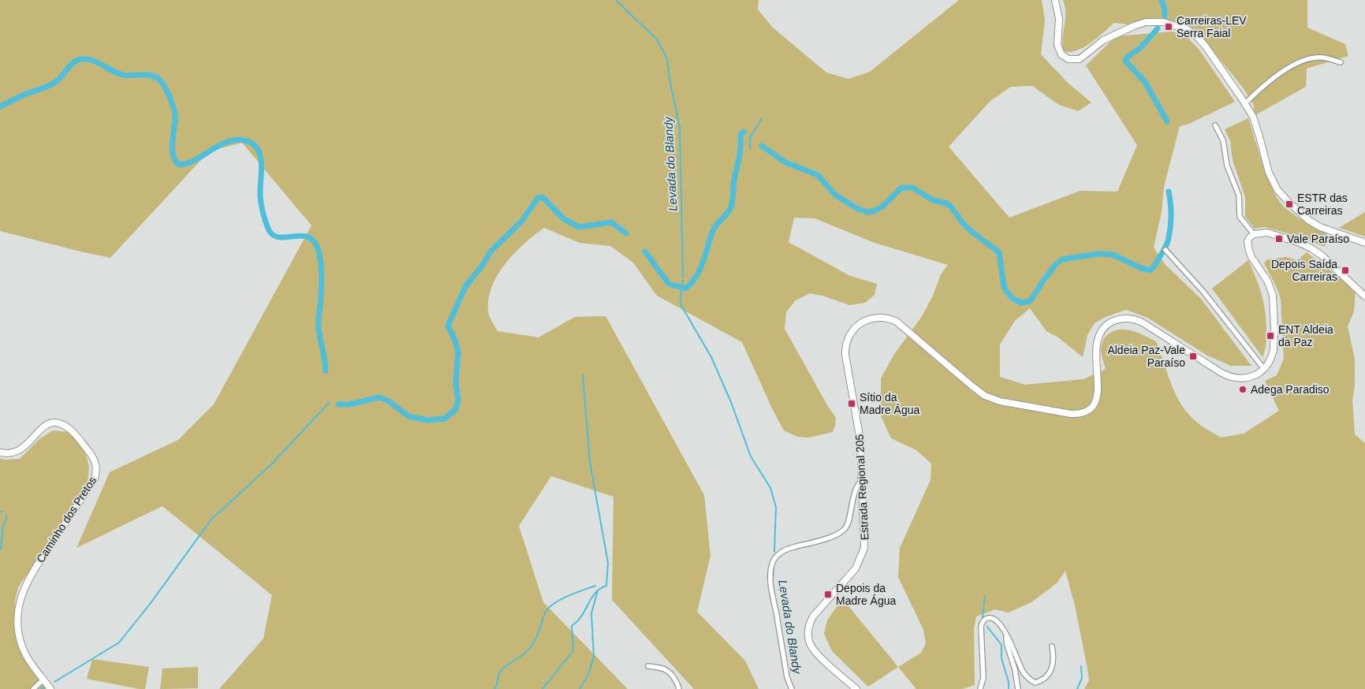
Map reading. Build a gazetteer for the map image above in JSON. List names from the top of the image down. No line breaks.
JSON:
{"streets":{"main road":["Estrada Regional 205","Caminho dos Pretos"]},"water":["Levada do Blandy"],"places":{"transit":["Carreiras-LEV Serra Faial","ESTR das Carreiras","Vale Paraíso","Depois Saída Carreiras","ENT Aldeia da Paz","Aldeia Paz-Vale Paraíso","Sítio da Madre Água","Depois da Madre Água"],"other":["Adega Paradiso"]}}
